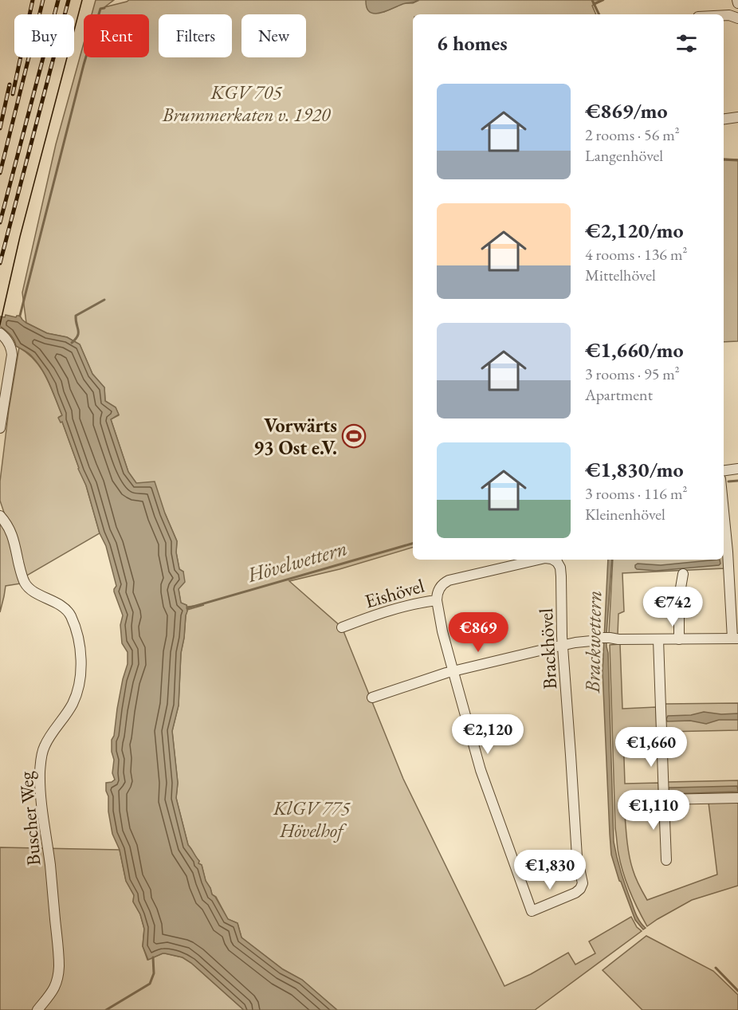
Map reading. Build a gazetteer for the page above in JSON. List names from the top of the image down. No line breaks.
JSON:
{"streets":{"street":["Eishövel","Brackhövel","Buscher Weg"]},"water":["Hövelwettern","Brackwettern"],"parks":["KGV 705 Brummerkaten v. 1920","KlGV 775 Hövelhof"],"places":{"sports":["Vorwärts 93 Ost e.V."]},"page":{"chip":["Buy","Rent","Filters","New"],"heading":"6 homes","list":[{"name":"€869/mo","note":"2 rooms · 56 m² · Langenhövel"},{"name":"€2,120/mo","note":"4 rooms · 136 m² · Mittelhövel"},{"name":"€1,660/mo","note":"3 rooms · 95 m² · Apartment"},{"name":"€1,830/mo","note":"3 rooms · 116 m² · Kleinenhövel"}],"price":["€742","€869","€2,120","€1,660","€1,110","€1,830"]}}
